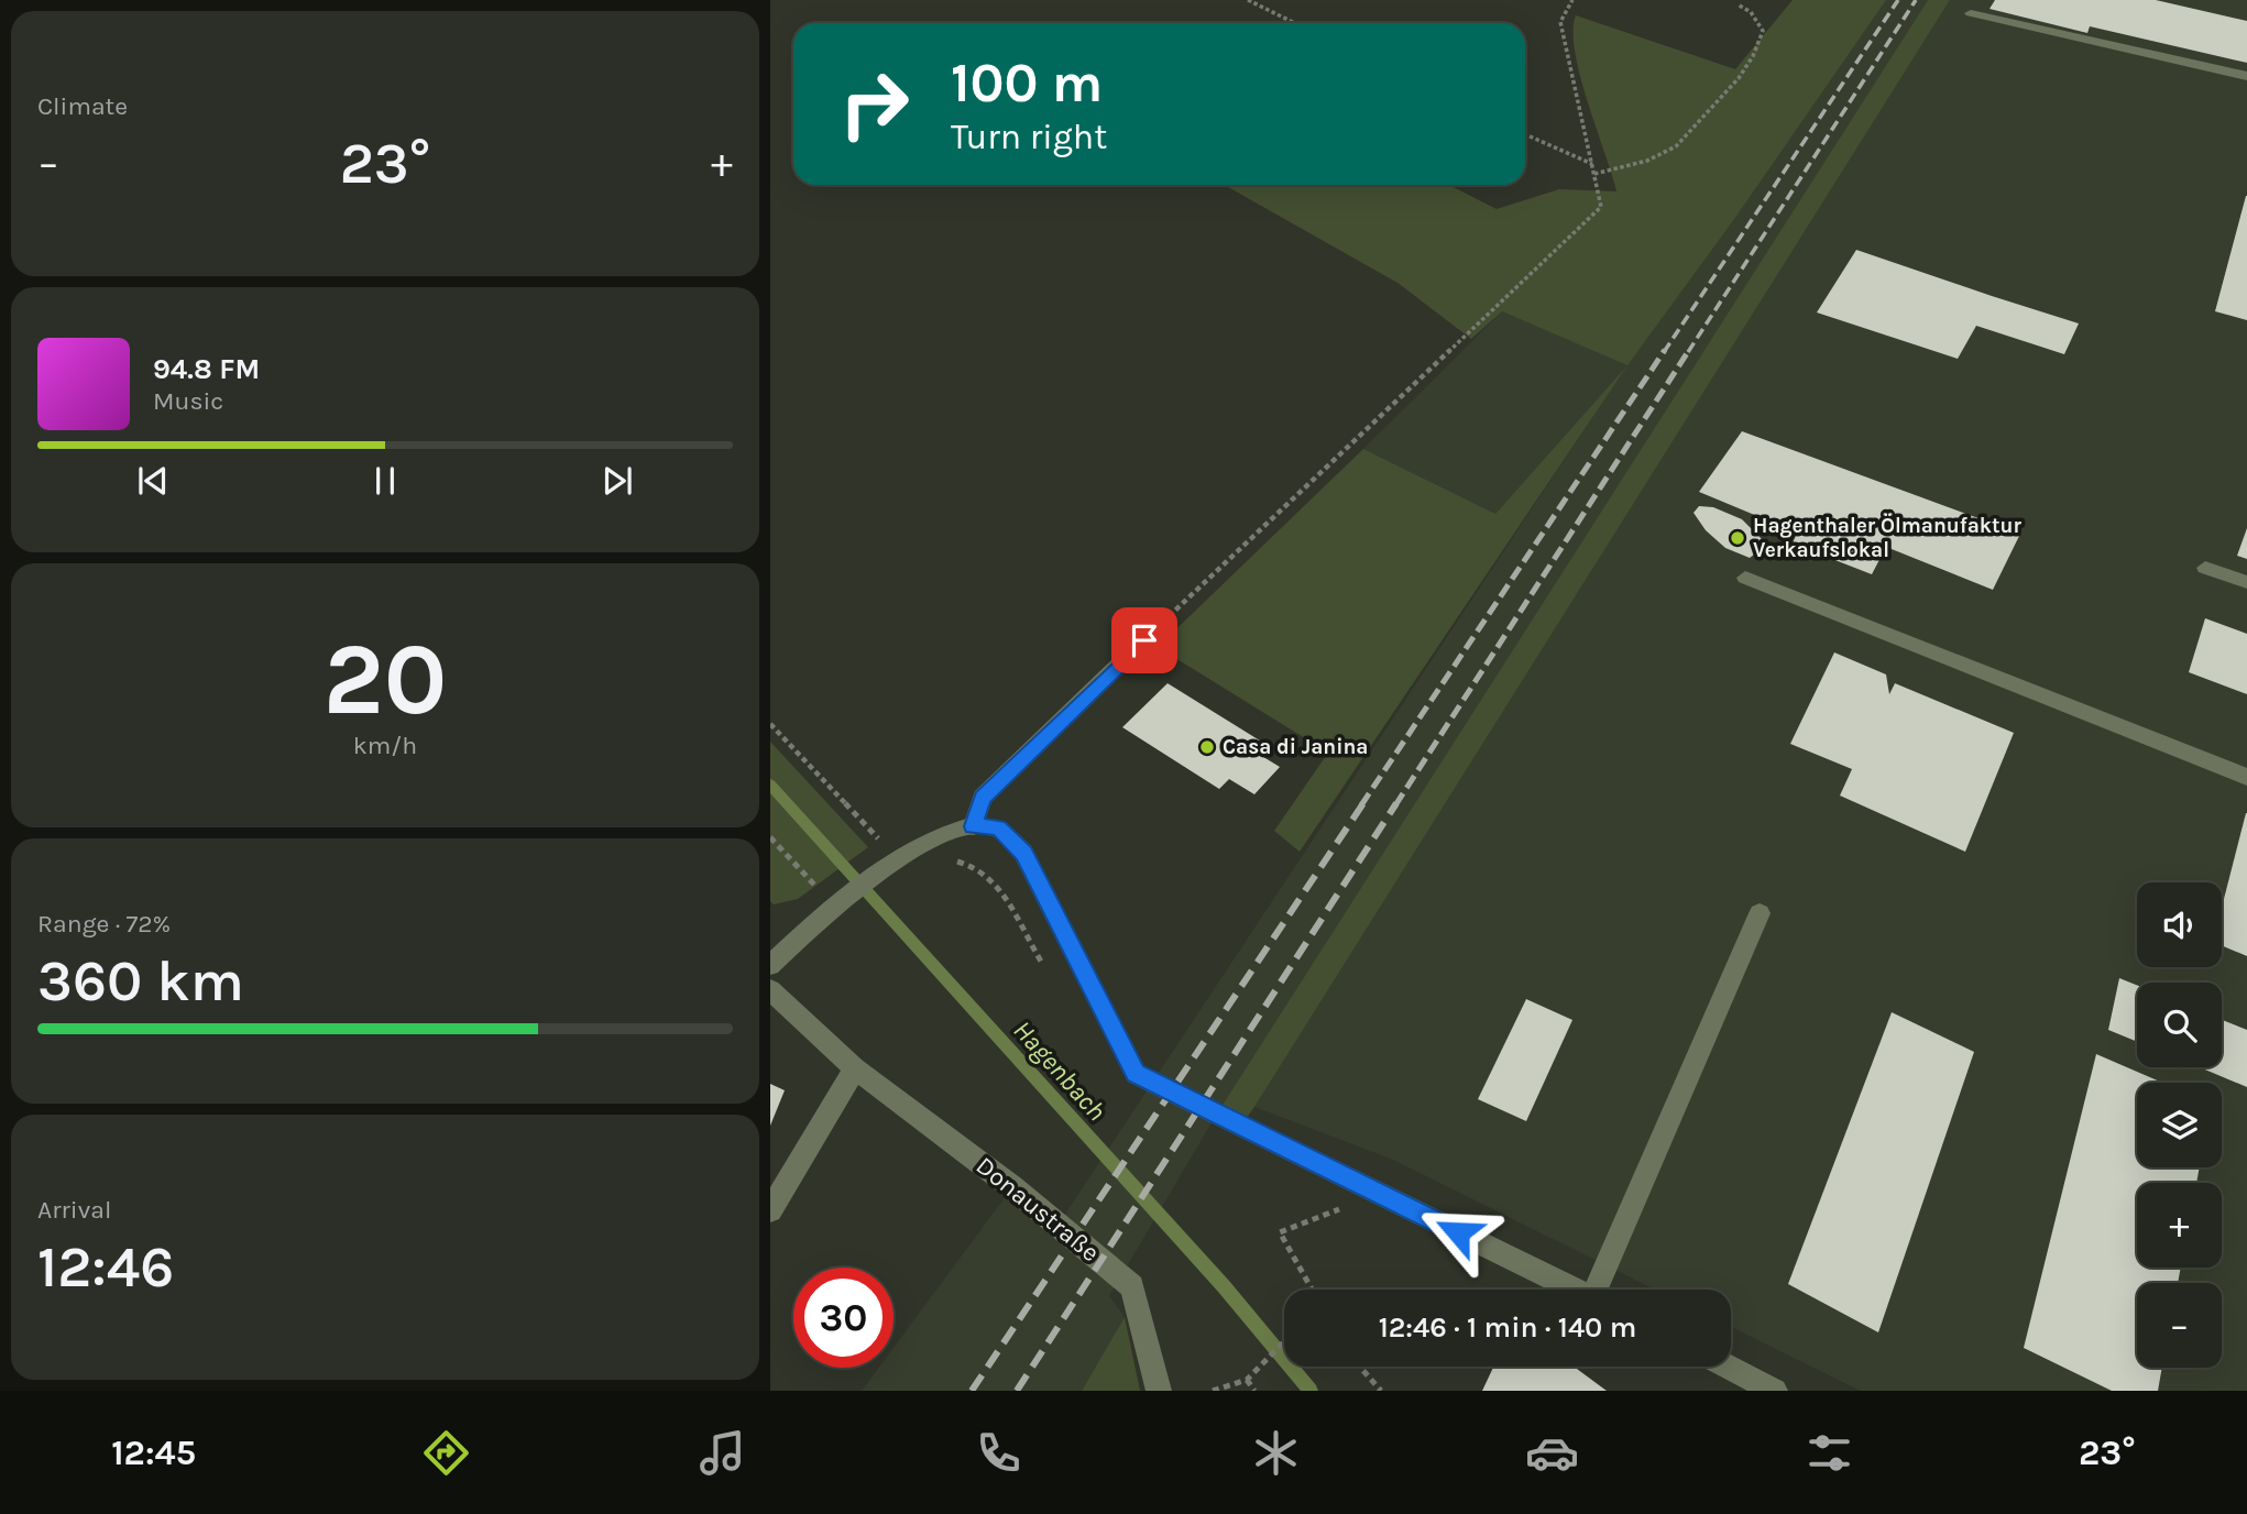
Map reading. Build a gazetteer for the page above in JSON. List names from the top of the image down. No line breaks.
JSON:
{"streets":{"street":["Donaustraße"]},"water":["Hagenbach"],"places":["Hagenthaler Ölmanufaktur Verkaufslokal","Casa di Janina"],"page":{"tile":["Climate",["20","km/h"],["Range · 72%","360 km"],["Arrival","12:46"]],"turn":["100 m","Turn right"],"heat":["−","23°","+"],"song":["94.8 FM","Music"],"map_buttons":["+","−"],"limit":"30","trip":"12:46 · 1 min · 140 m","tabs":["12:45","23°"]}}
